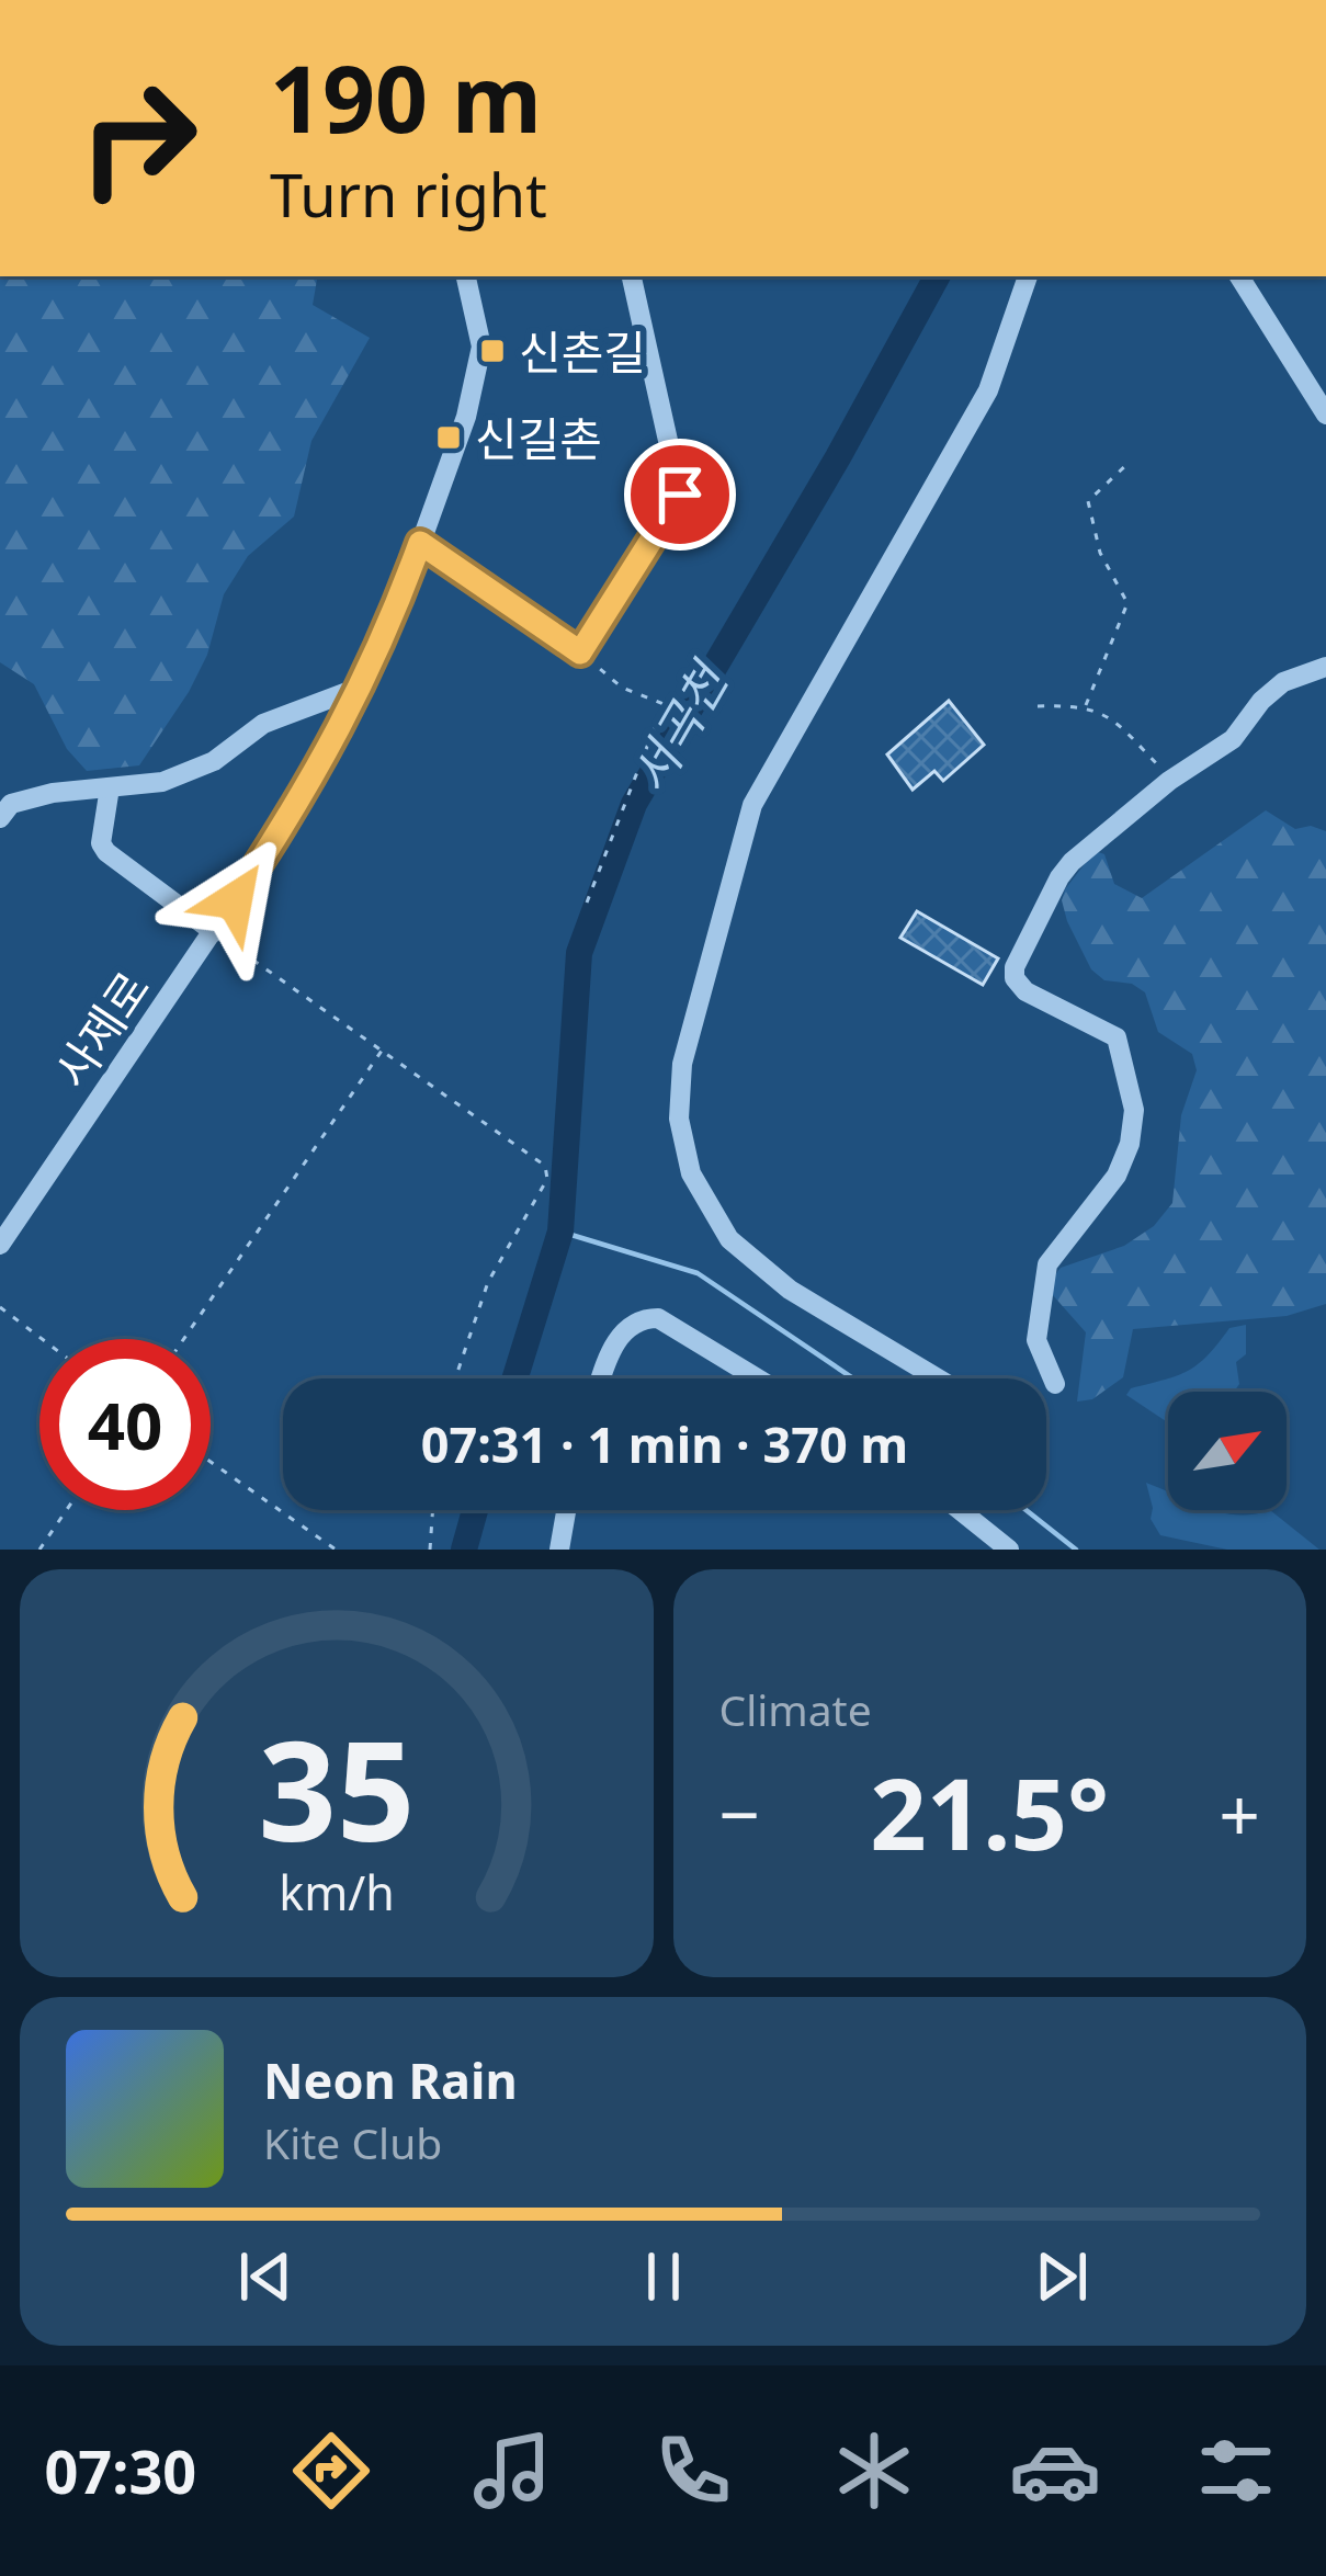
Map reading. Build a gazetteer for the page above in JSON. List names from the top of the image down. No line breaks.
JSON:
{"streets":{"street":["사제로"]},"water":["서곡천"],"places":{"transit":["신촌길","신길촌"]},"north":"top right","page":{"turn":["190 m","Turn right"],"limit":"40","trip":"07:31 · 1 min · 370 m","tile":"Climate","heat":["−","21.5°","+"],"song":["Neon Rain","Kite Club"],"tabs":"07:30","gauge":["35","km/h"]}}
